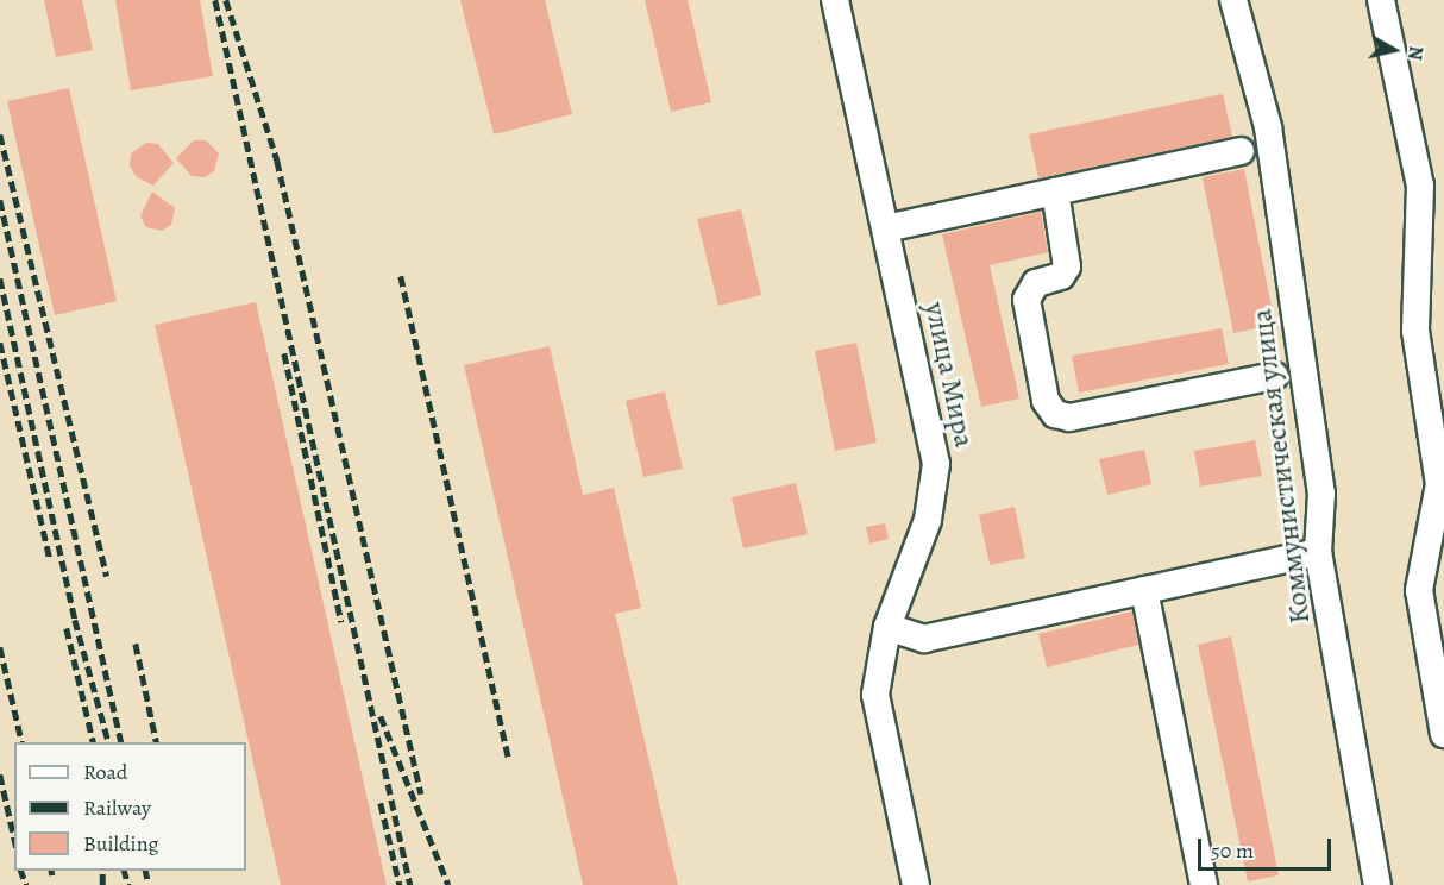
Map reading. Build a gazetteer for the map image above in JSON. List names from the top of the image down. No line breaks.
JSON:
{"streets":{"street":["улица Мира","Коммунистическая улица"]},"legend":["Road","Railway","Building"],"scale_bar":"50 m","north":"right"}
